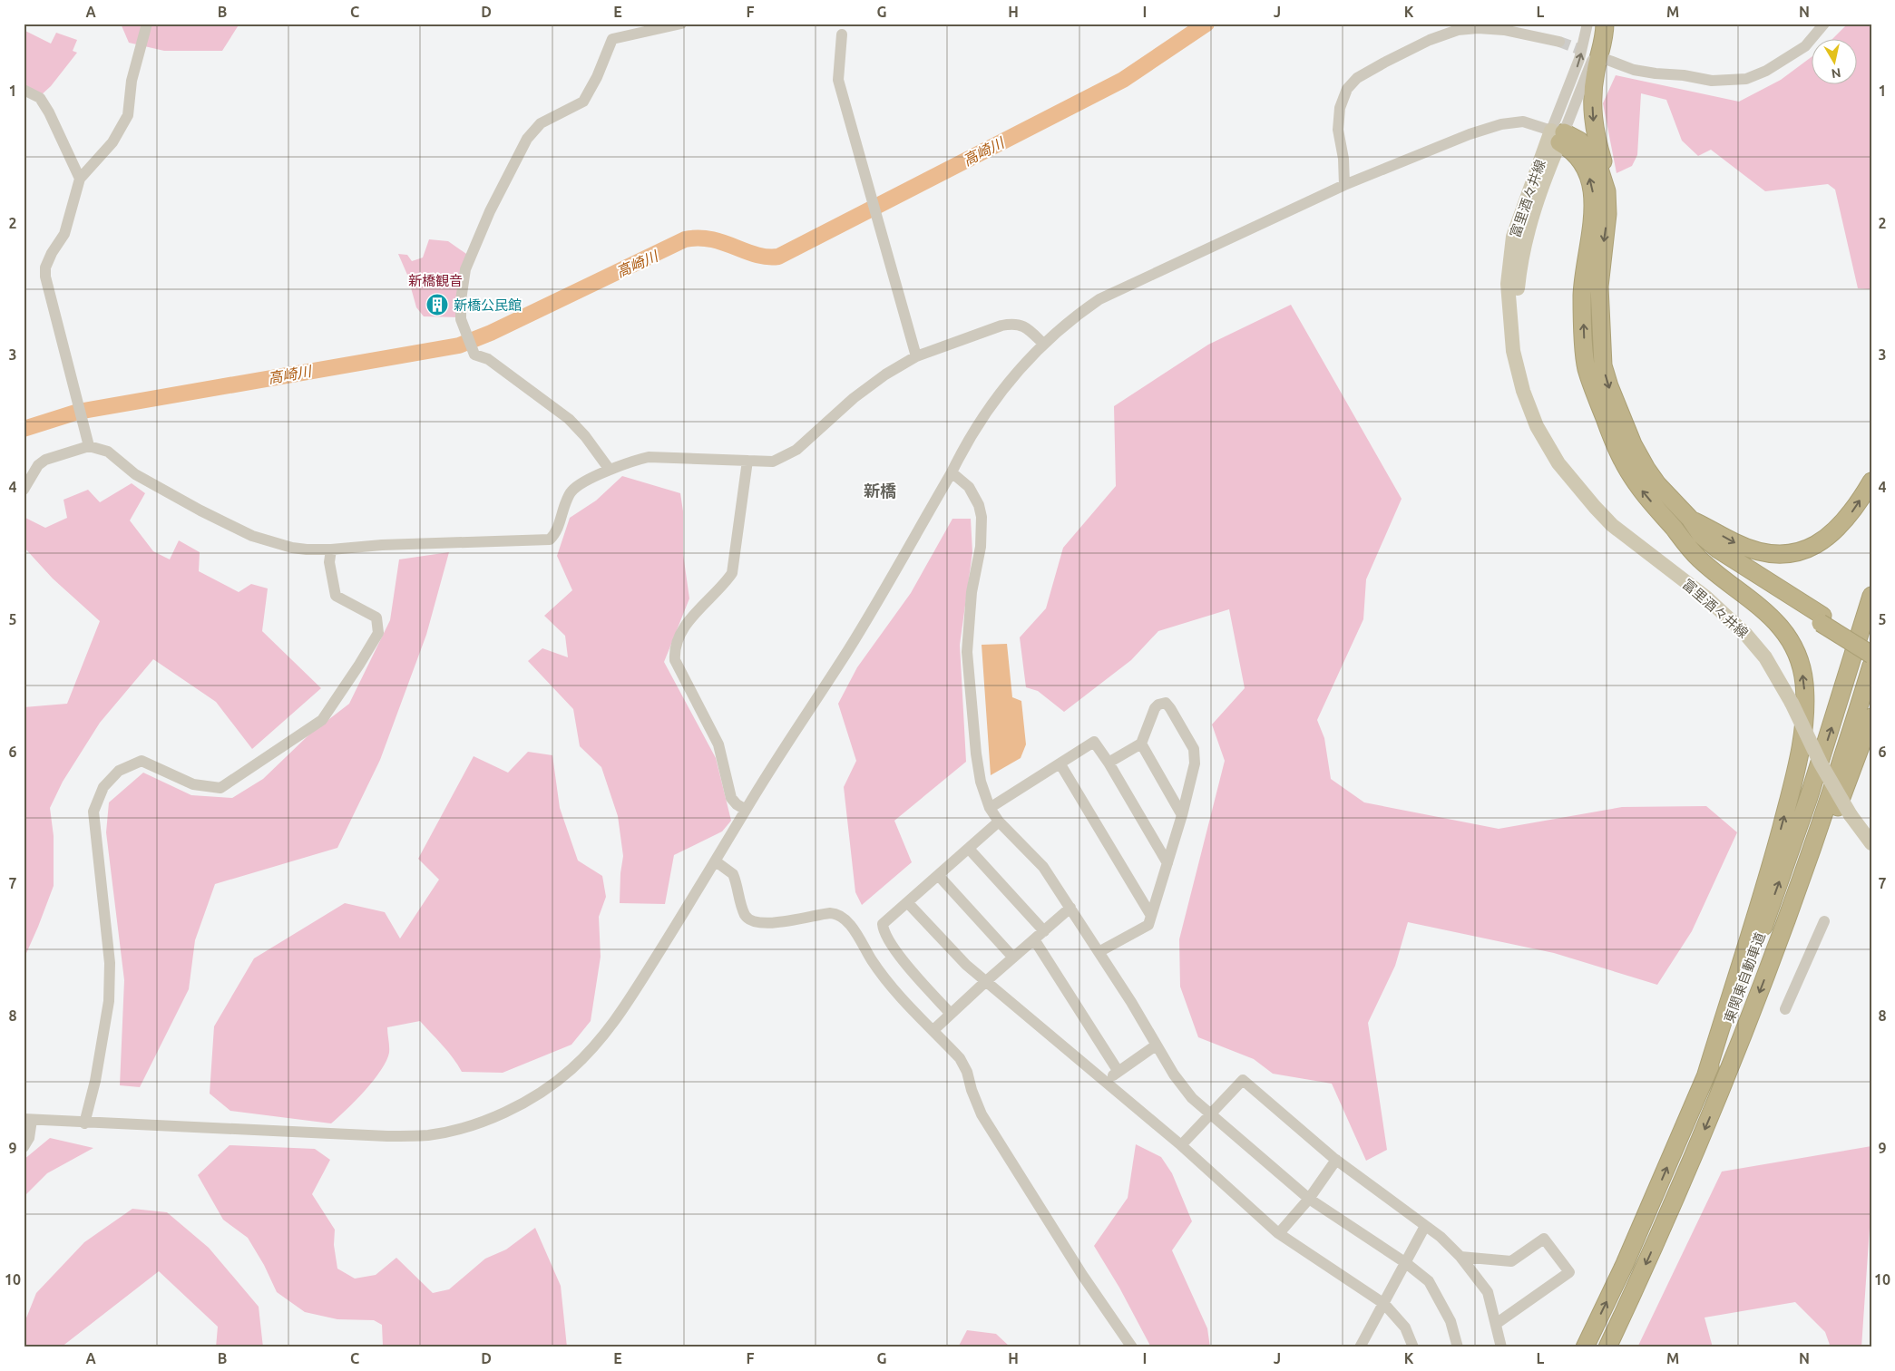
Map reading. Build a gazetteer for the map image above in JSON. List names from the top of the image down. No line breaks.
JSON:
{"streets":{"highway":["東関東自動車道"],"main road":["富里酒々井線"]},"districts":["新橋"],"water":["高崎川"],"parks":["新橋観音"],"places":{"building":["新橋公民館"]},"north":"bottom","grid":{"columns":["A","B","C","D","E","F","G","H","I","J","K","L","M","N"],"rows":["1","2","3","4","5","6","7","8","9","10"]}}
